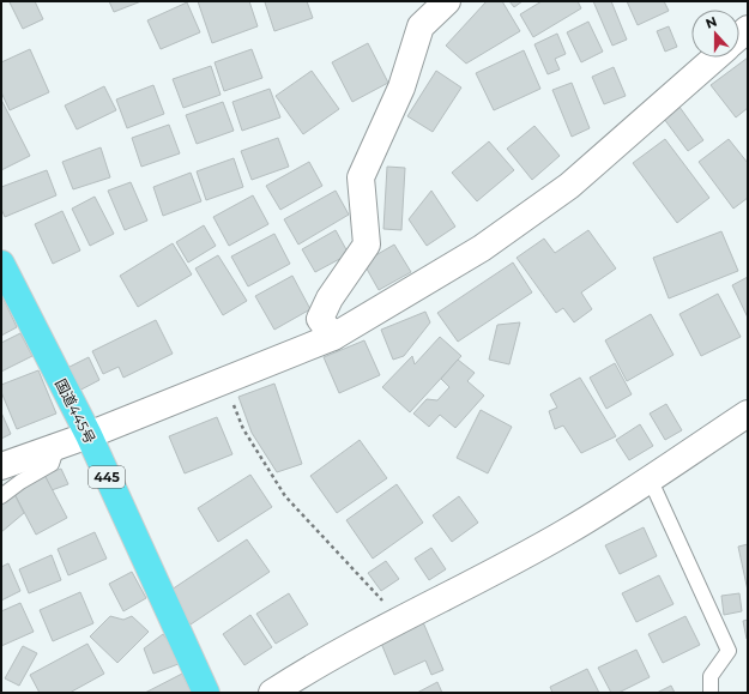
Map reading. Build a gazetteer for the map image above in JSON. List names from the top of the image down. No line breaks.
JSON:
{"streets":{"highway":["国道445号","445"]},"north":"top"}
